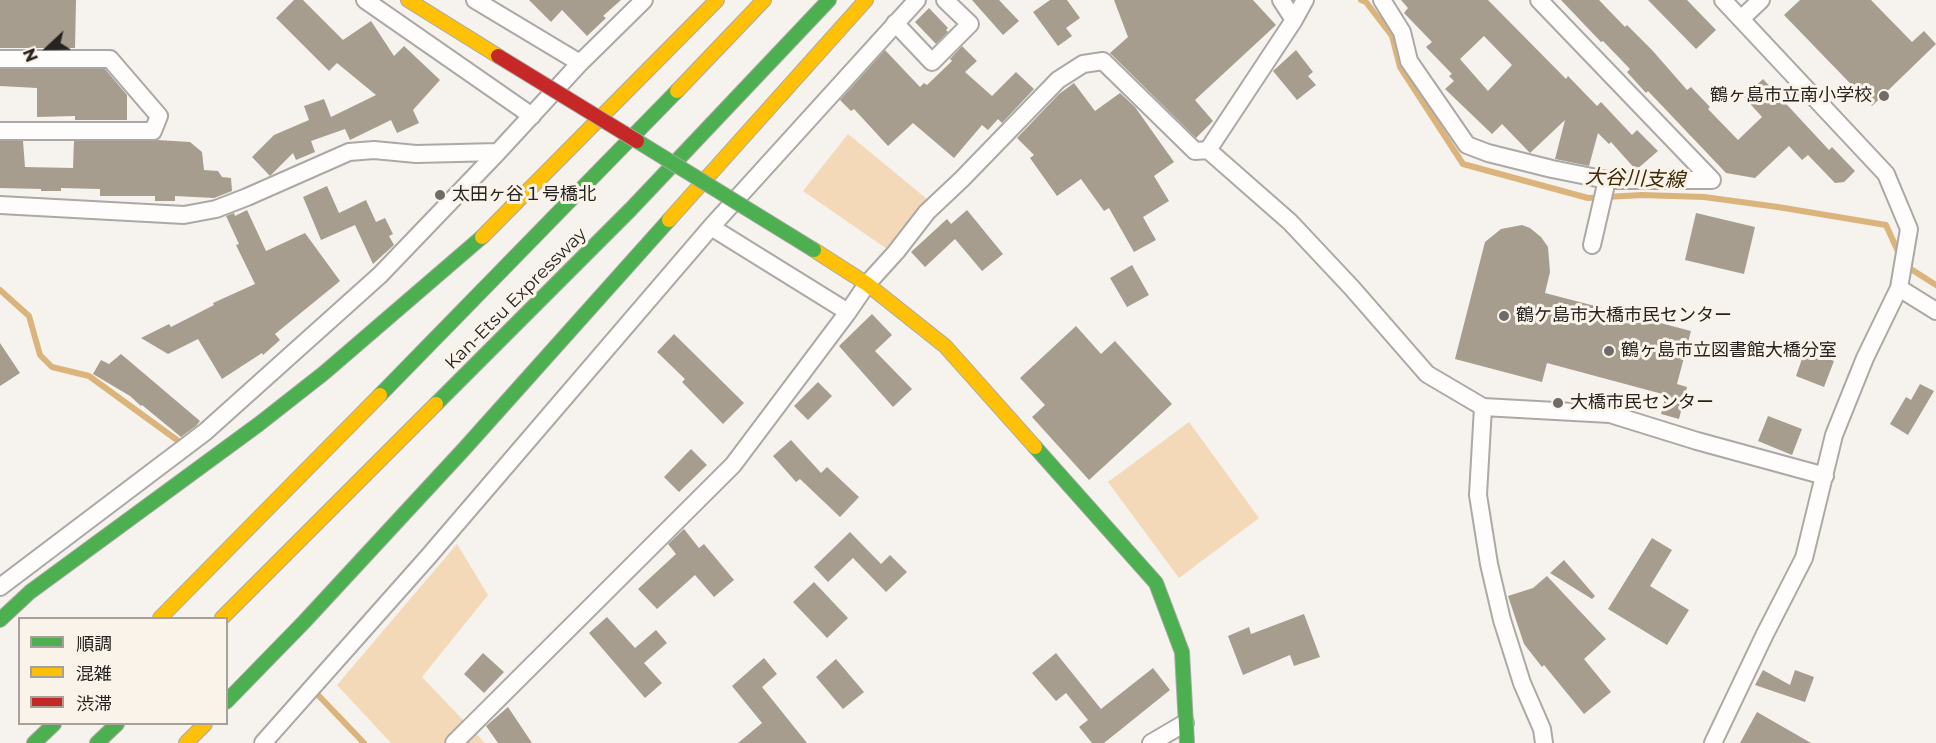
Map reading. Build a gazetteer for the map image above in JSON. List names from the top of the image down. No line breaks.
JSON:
{"streets":{"main road":["Kan-Etsu Expressway"]},"water":["大谷川支線"],"places":["鶴ヶ島市立南小学校","太田ヶ谷１号橋北","鶴ケ島市大橋市民センター","鶴ヶ島市立図書館大橋分室","大橋市民センター"],"legend":["順調","混雑","渋滞"],"north":"left"}
